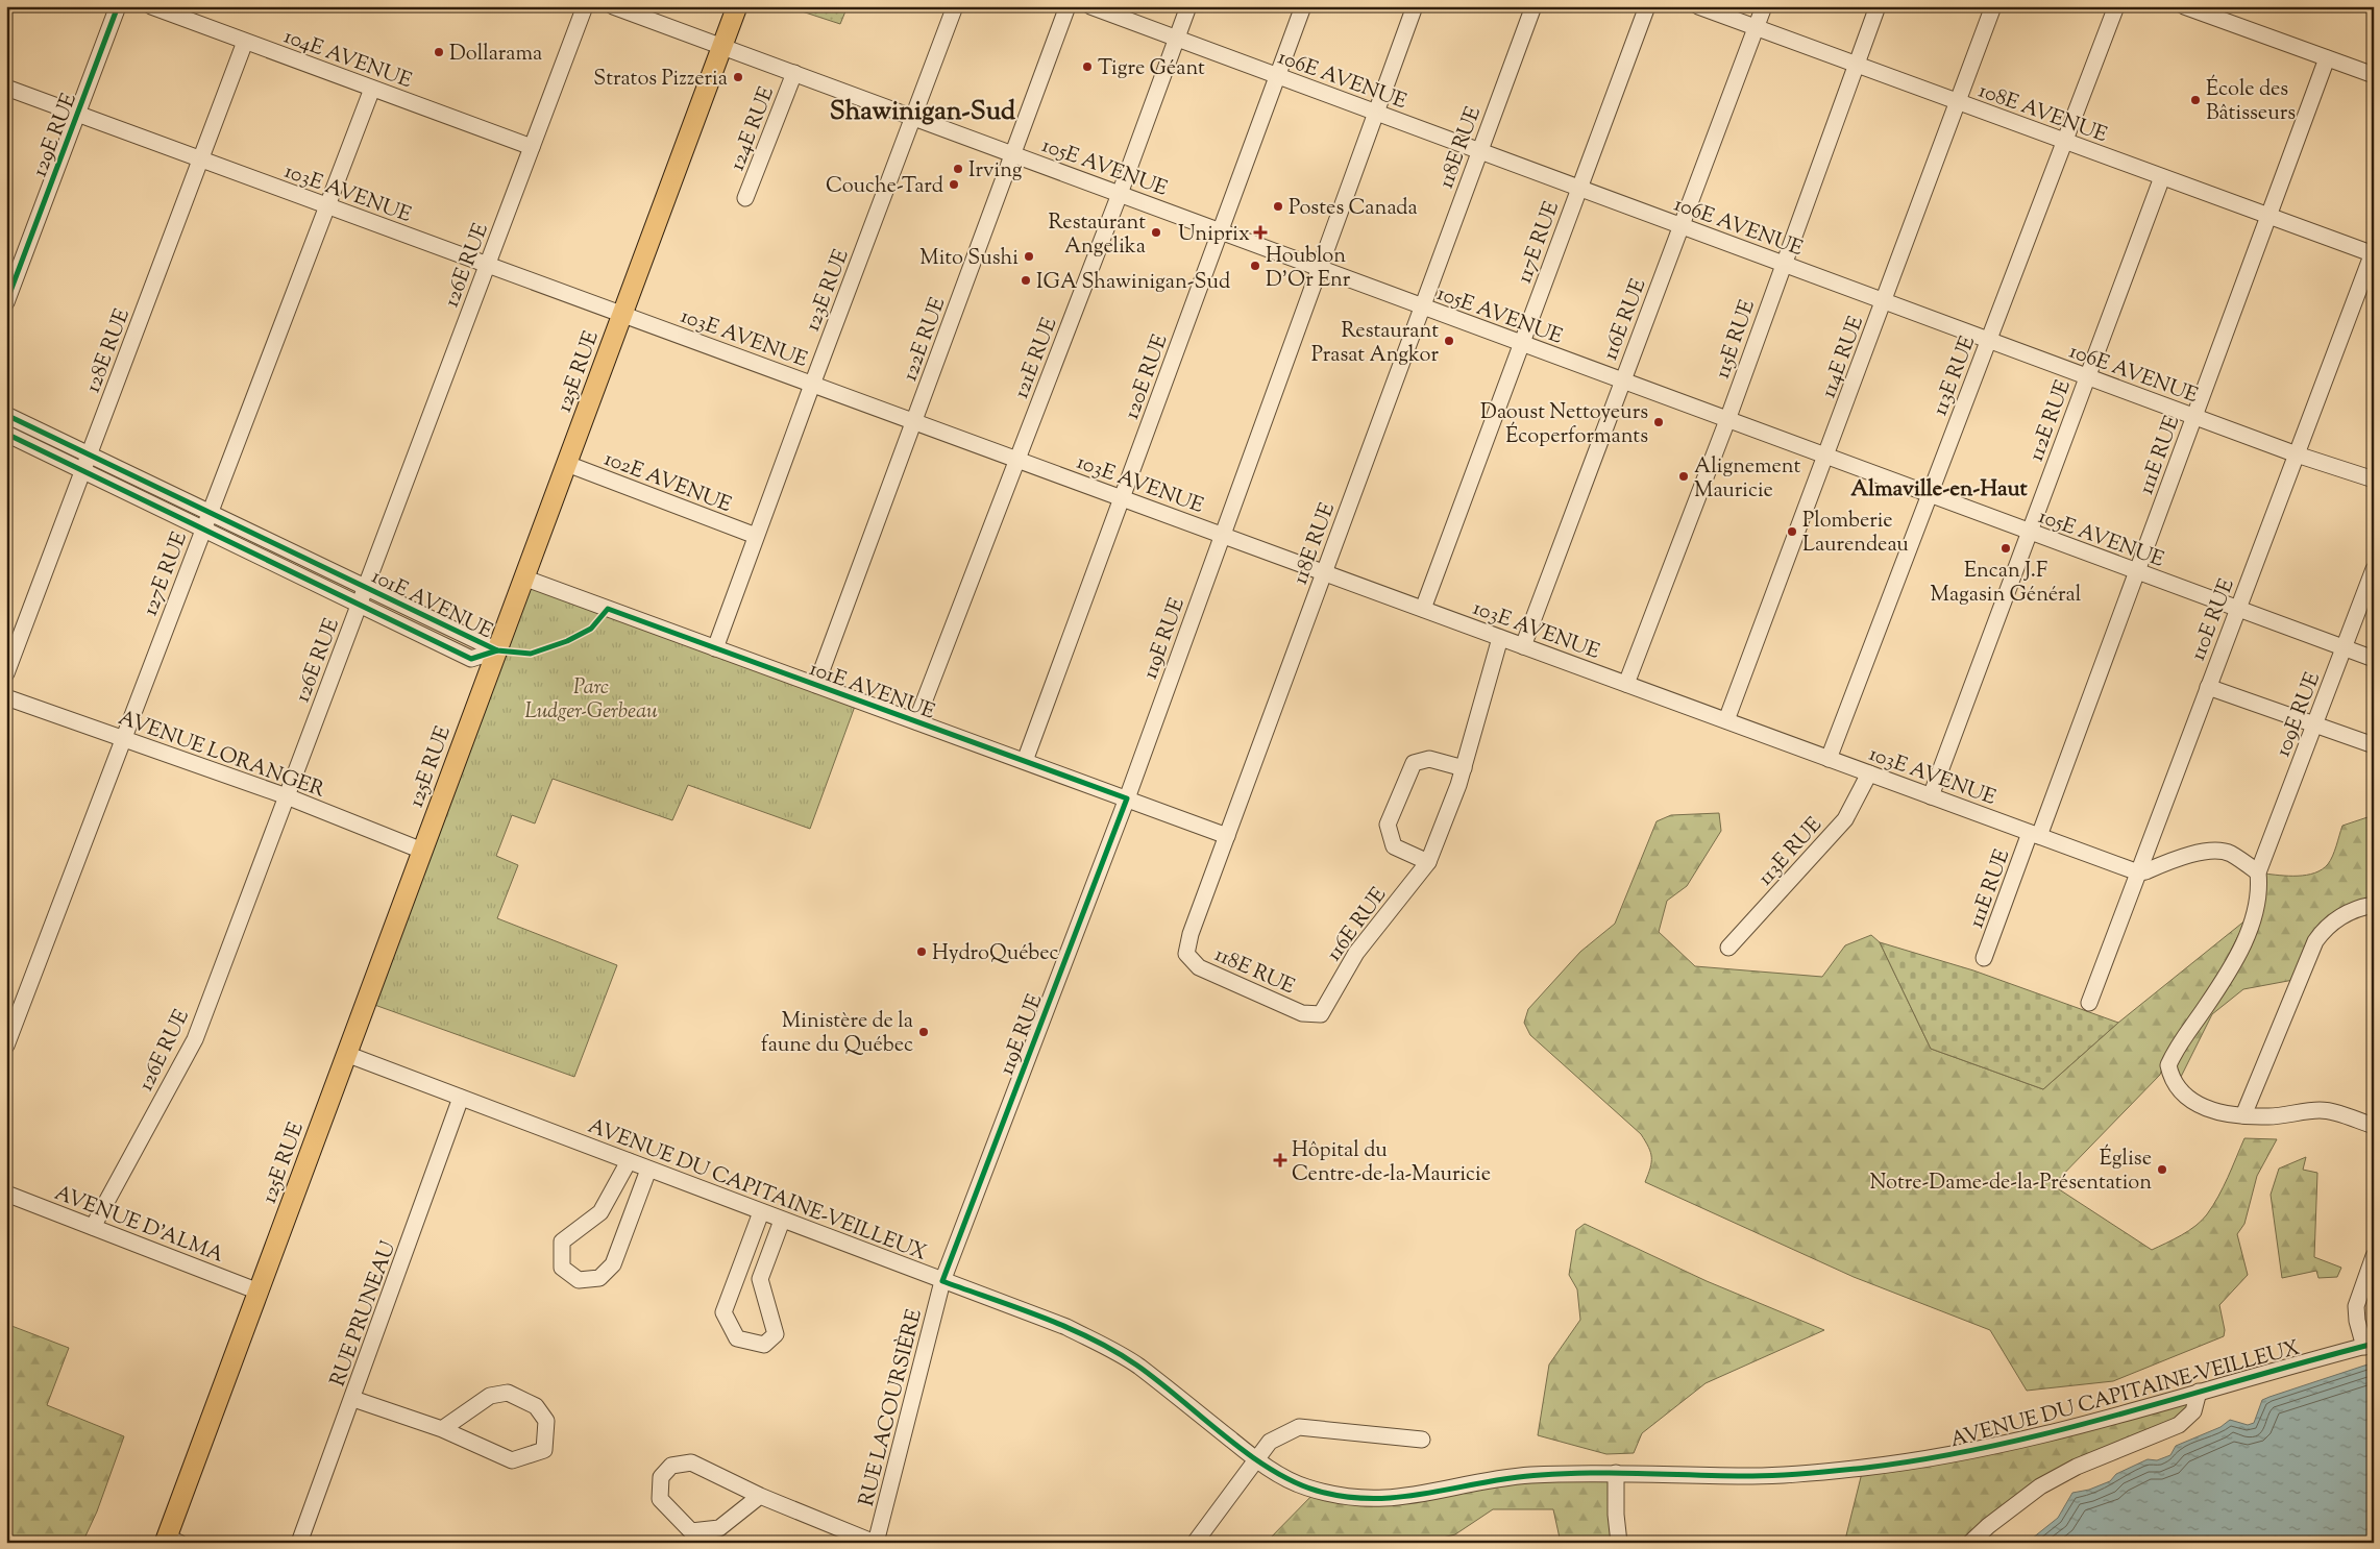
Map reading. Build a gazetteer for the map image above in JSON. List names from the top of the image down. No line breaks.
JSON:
{"streets":{"main road":["125E RUE"],"street":["104E AVENUE","106E AVENUE","108E AVENUE","124E RUE","129E RUE","118E RUE","105E AVENUE","103E AVENUE","117E RUE","126E RUE","123E RUE","116E RUE","122E RUE","115E RUE","128E RUE","114E RUE","121E RUE","113E RUE","120E RUE","112E RUE","111E RUE","102E AVENUE","127E RUE","101E AVENUE","110E RUE","119E RUE","109E RUE","AVENUE LORANGER","AVENUE DU CAPITAINE-VEILLEUX","AVENUE D'ALMA","RUE PRUNEAU","RUE LACOURSIÈRE"]},"crossings":[["104E AVENUE","126E RUE"],["104E AVENUE","128E RUE"],["104E AVENUE","127E RUE"],["106E AVENUE","118E RUE"],["106E AVENUE","117E RUE"],["106E AVENUE","116E RUE"],["106E AVENUE","115E RUE"],["106E AVENUE","114E RUE"],["106E AVENUE","121E RUE"],["106E AVENUE","113E RUE"],["106E AVENUE","120E RUE"],["106E AVENUE","112E RUE"],["106E AVENUE","111E RUE"],["106E AVENUE","110E RUE"],["106E AVENUE","119E RUE"],["108E AVENUE","116E RUE"],["108E AVENUE","115E RUE"],["108E AVENUE","114E RUE"],["108E AVENUE","113E RUE"],["108E AVENUE","112E RUE"],["108E AVENUE","111E RUE"],["108E AVENUE","110E RUE"],["124E RUE","105E AVENUE"],["129E RUE","103E AVENUE"],["118E RUE","105E AVENUE"],["118E RUE","103E AVENUE"],["118E RUE","116E RUE"],["118E RUE","101E AVENUE"],["105E AVENUE","117E RUE"],["105E AVENUE","123E RUE"],["105E AVENUE","116E RUE"],["105E AVENUE","122E RUE"],["105E AVENUE","115E RUE"],["105E AVENUE","114E RUE"],["105E AVENUE","121E RUE"],["105E AVENUE","125E RUE"],["105E AVENUE","113E RUE"],["105E AVENUE","120E RUE"],["105E AVENUE","112E RUE"],["105E AVENUE","111E RUE"],["105E AVENUE","110E RUE"],["105E AVENUE","119E RUE"],["105E AVENUE","109E RUE"],["103E AVENUE","117E RUE"],["103E AVENUE","126E RUE"],["103E AVENUE","123E RUE"],["103E AVENUE","116E RUE"],["103E AVENUE","122E RUE"],["103E AVENUE","115E RUE"],["103E AVENUE","128E RUE"],["103E AVENUE","114E RUE"],["103E AVENUE","121E RUE"],["103E AVENUE","125E RUE"],["103E AVENUE","113E RUE"],["103E AVENUE","120E RUE"],["103E AVENUE","112E RUE"],["103E AVENUE","111E RUE"],["103E AVENUE","127E RUE"],["103E AVENUE","110E RUE"],["103E AVENUE","119E RUE"],["126E RUE","101E AVENUE"],["126E RUE","AVENUE LORANGER"],["126E RUE","AVENUE D'ALMA"],["123E RUE","102E AVENUE"],["123E RUE","101E AVENUE"],["122E RUE","101E AVENUE"],["128E RUE","101E AVENUE"],["121E RUE","101E AVENUE"],["125E RUE","102E AVENUE"],["125E RUE","101E AVENUE"],["125E RUE","AVENUE LORANGER"],["125E RUE","AVENUE DU CAPITAINE-VEILLEUX"],["125E RUE","AVENUE D'ALMA"],["120E RUE","101E AVENUE"],["127E RUE","101E AVENUE"],["127E RUE","AVENUE LORANGER"],["101E AVENUE","119E RUE"],["119E RUE","AVENUE DU CAPITAINE-VEILLEUX"],["119E RUE","RUE LACOURSIÈRE"],["AVENUE DU CAPITAINE-VEILLEUX","RUE PRUNEAU"],["AVENUE DU CAPITAINE-VEILLEUX","RUE LACOURSIÈRE"]],"districts":["Shawinigan-Sud","Almaville-en-Haut"],"parks":["Parc Ludger-Gerbeau"],"places":{"other":["Dollarama","Tigre Géant","Stratos Pizzeria","École des Bâtisseurs","Irving","Couche-Tard","Postes Canada","Restaurant Angelika","Mito Sushi","Houblon D'Or Enr","IGA Shawinigan-Sud","Restaurant Prasat Angkor","Daoust Nettoyeurs Écoperformants","Alignement Mauricie","Plomberie Laurendeau","Encan J.F Magasin Général","HydroQuébec","Ministère de la faune du Québec","Église Notre-Dame-de-la-Présentation"],"health":["Uniprix","Hôpital du Centre-de-la-Mauricie"]}}
